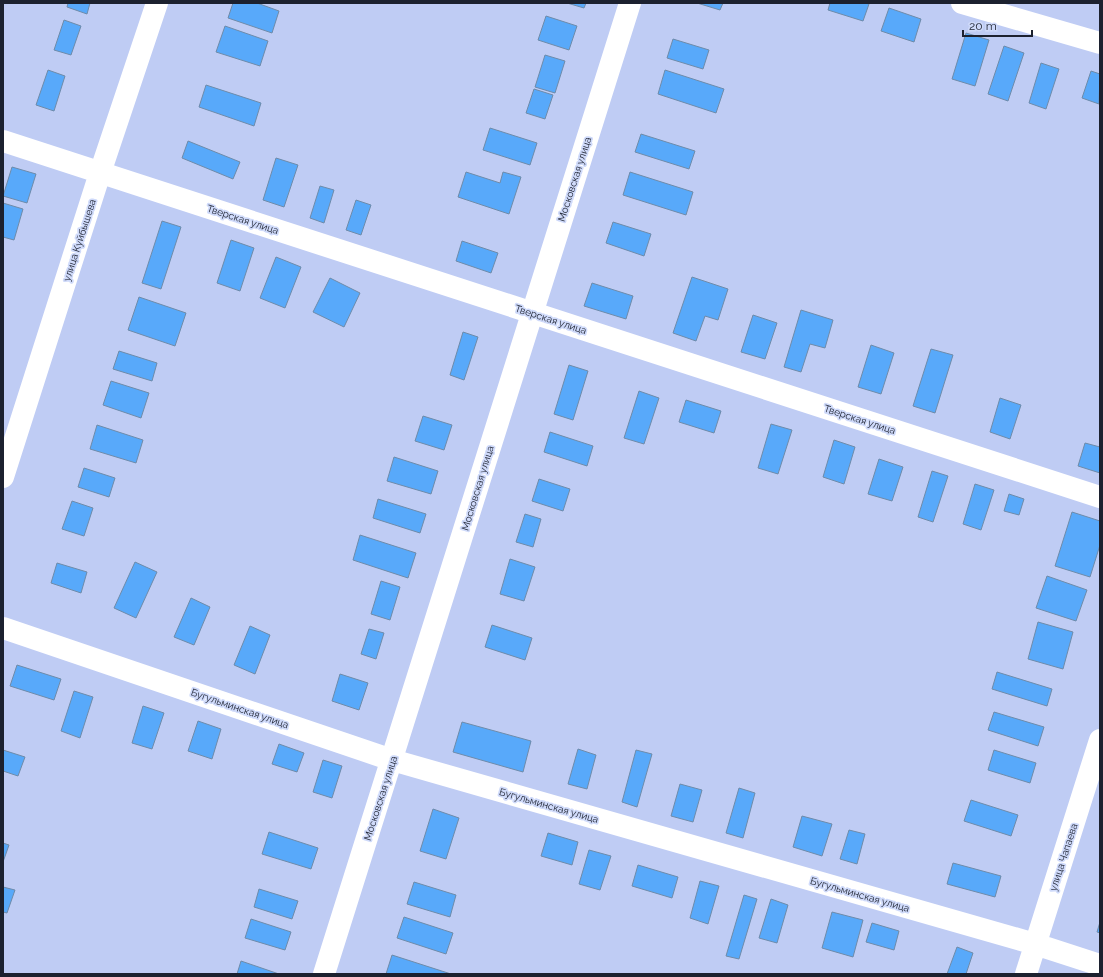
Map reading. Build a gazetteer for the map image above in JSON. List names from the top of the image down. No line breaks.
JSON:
{"streets":{"street":["Московская улица","Тверская улица","улица Куйбышева","Бугульминская улица","улица Чапаева"]},"crossings":[["Московская улица","Тверская улица"],["Московская улица","Бугульминская улица"],["Тверская улица","улица Куйбышева"],["Бугульминская улица","улица Чапаева"]],"scale_bar":"20 m"}
